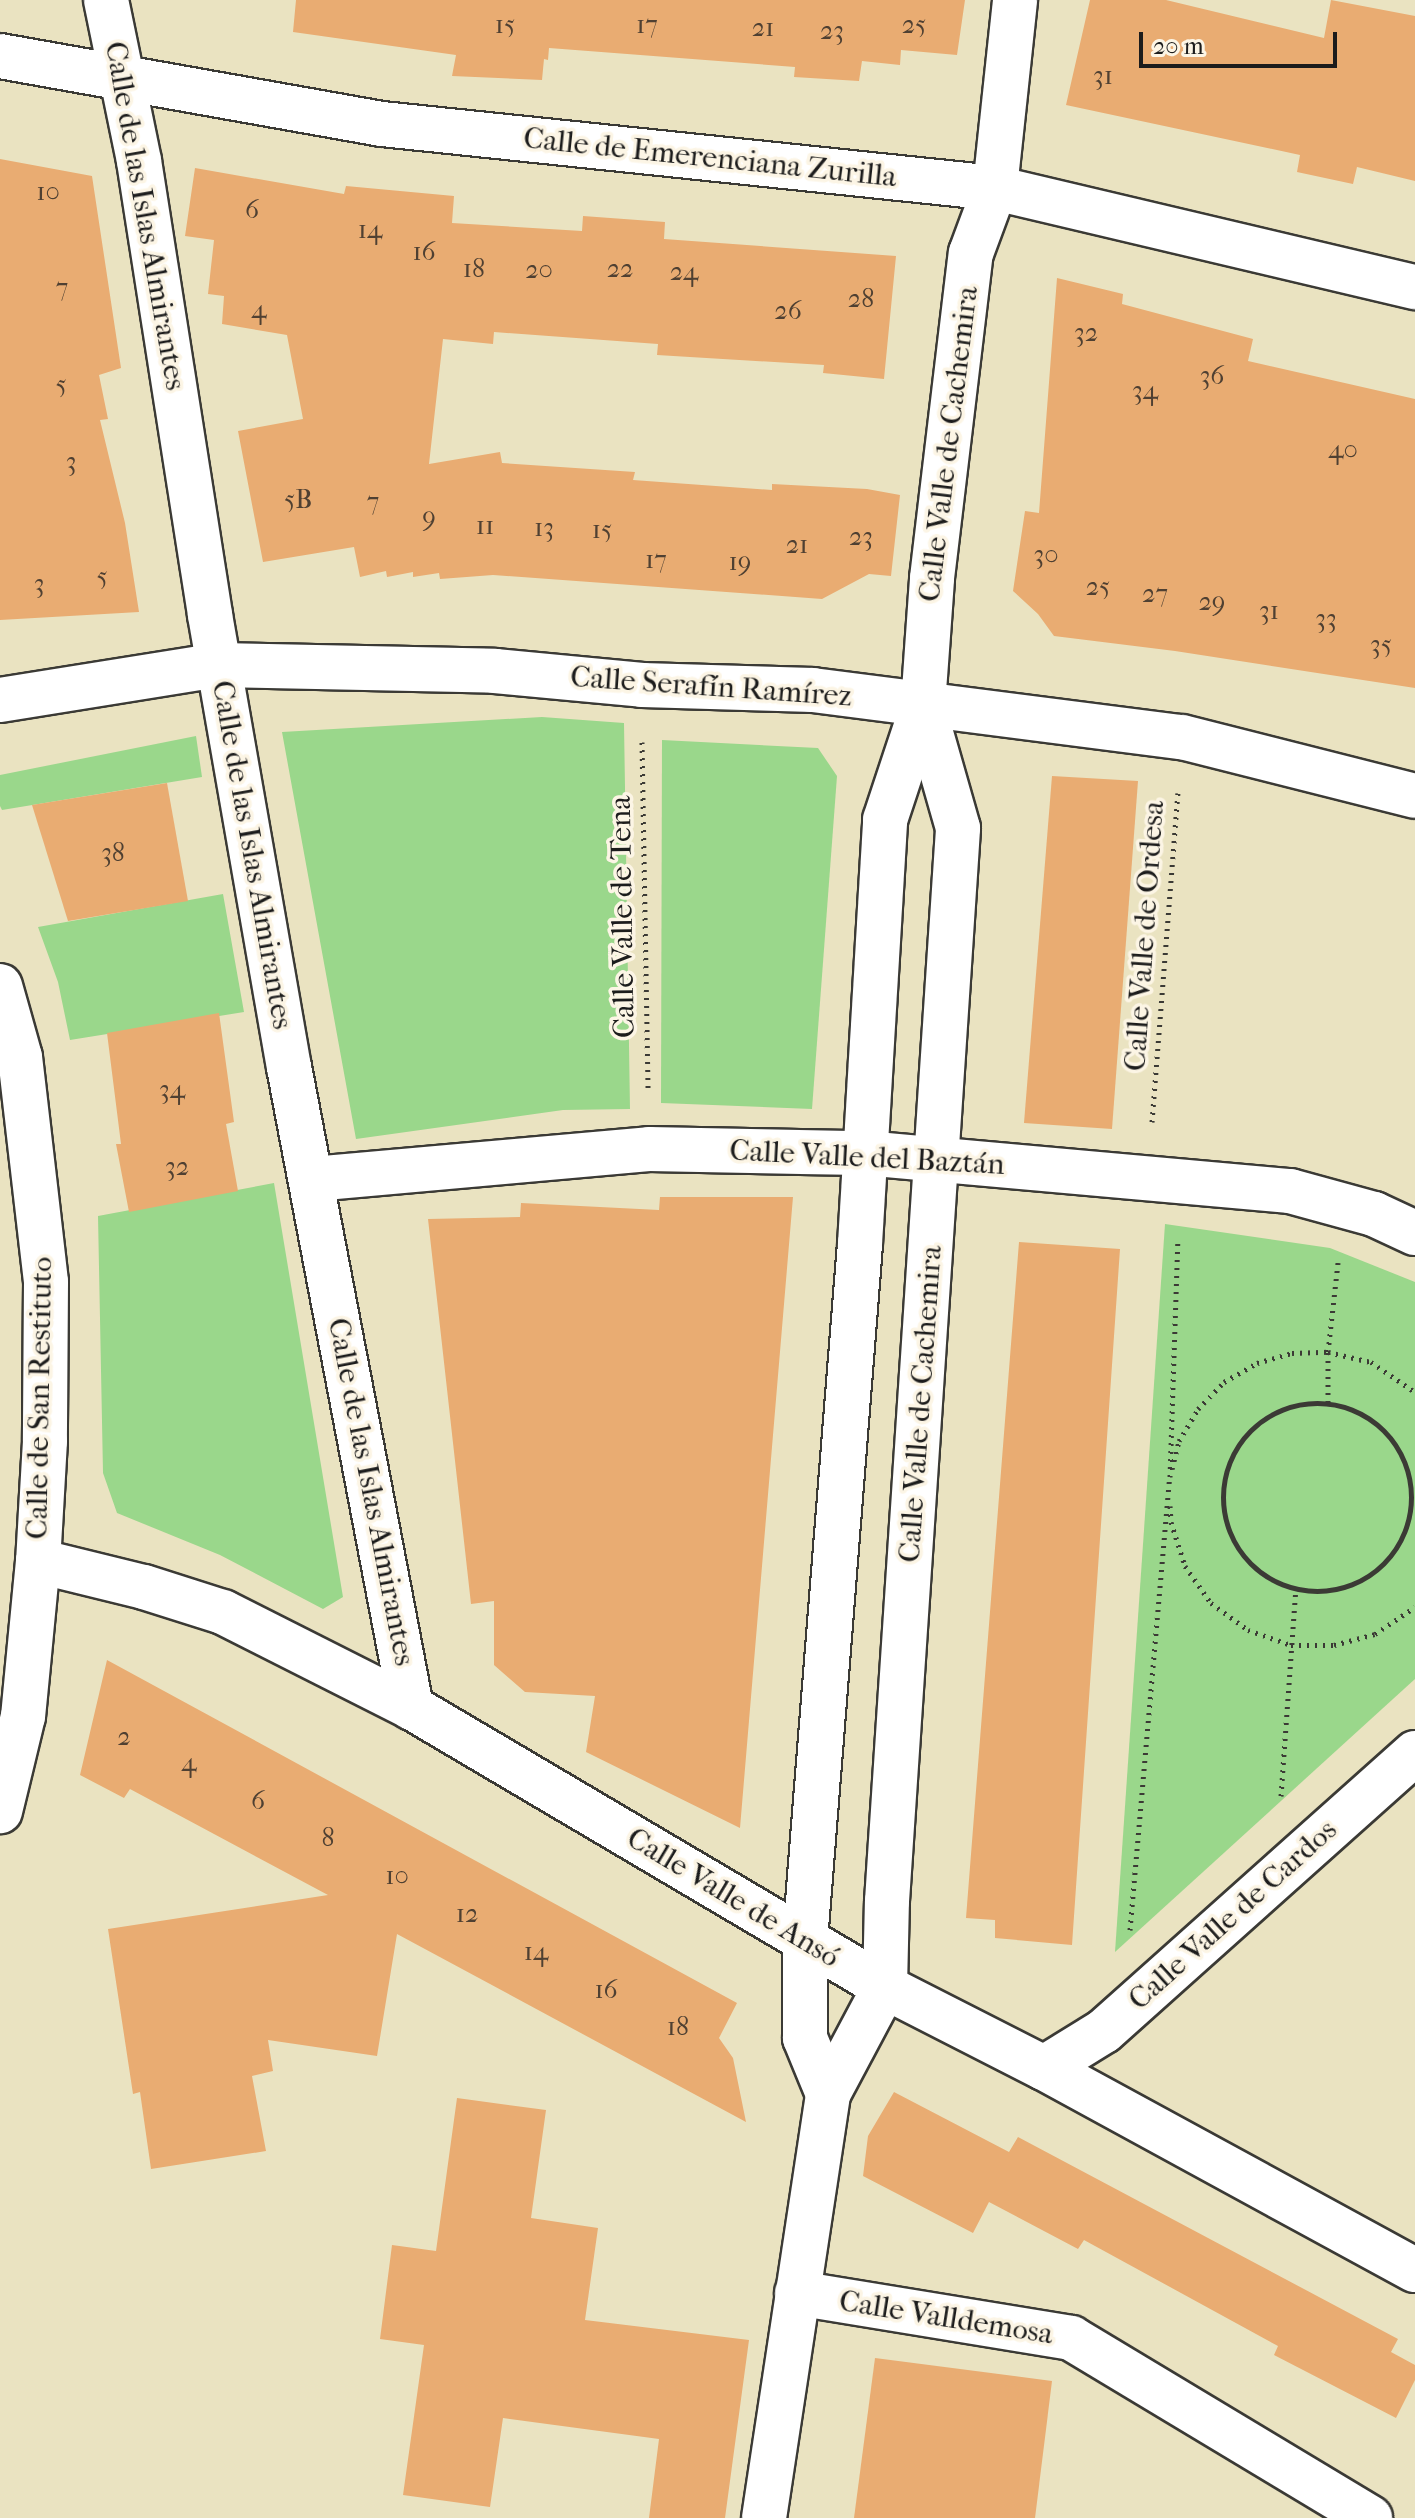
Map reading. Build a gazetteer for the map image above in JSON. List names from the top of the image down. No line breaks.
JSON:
{"streets":{"street":["Calle de Emerenciana Zurilla","Calle de las Islas Almirantes","Calle Valle de Cachemira","Calle Serafín Ramírez","Calle Valle del Baztán","Calle de San Restituto","Calle Valle de Ansó","Calle Valle de Cardos","Calle Valldemosa"],"path":["Calle Valle de Tena","Calle Valle de Ordesa"]},"crossings":[["Calle de Emerenciana Zurilla","Calle de las Islas Almirantes"],["Calle de Emerenciana Zurilla","Calle Valle de Cachemira"],["Calle de las Islas Almirantes","Calle Serafín Ramírez"],["Calle de las Islas Almirantes","Calle Valle del Baztán"],["Calle de las Islas Almirantes","Calle Valle de Ansó"],["Calle Valle de Cachemira","Calle Serafín Ramírez"],["Calle Valle de Cachemira","Calle Valle del Baztán"],["Calle Valle de Cachemira","Calle Valle de Ansó"],["Calle Valle de Cachemira","Calle Valldemosa"],["Calle Serafín Ramírez","Calle Valle de Tena"],["Calle Serafín Ramírez","Calle Valle de Ordesa"],["Calle Valle de Tena","Calle Valle del Baztán"],["Calle de San Restituto","Calle Valle de Ansó"],["Calle Valle de Ansó","Calle Valle de Cardos"]],"house_numbers":["15","17","25","21","23","31","10","6","14","16","18","22","20","24","7","28","4","26","32","36","5","34","40","3","5B","7","9","11","13","15","23","21","30","17","19","5","3","25","27","29","31","33","35","38","34","32","2","4","6","8","10","12","14","16","18"],"scale_bar":"20 m"}
